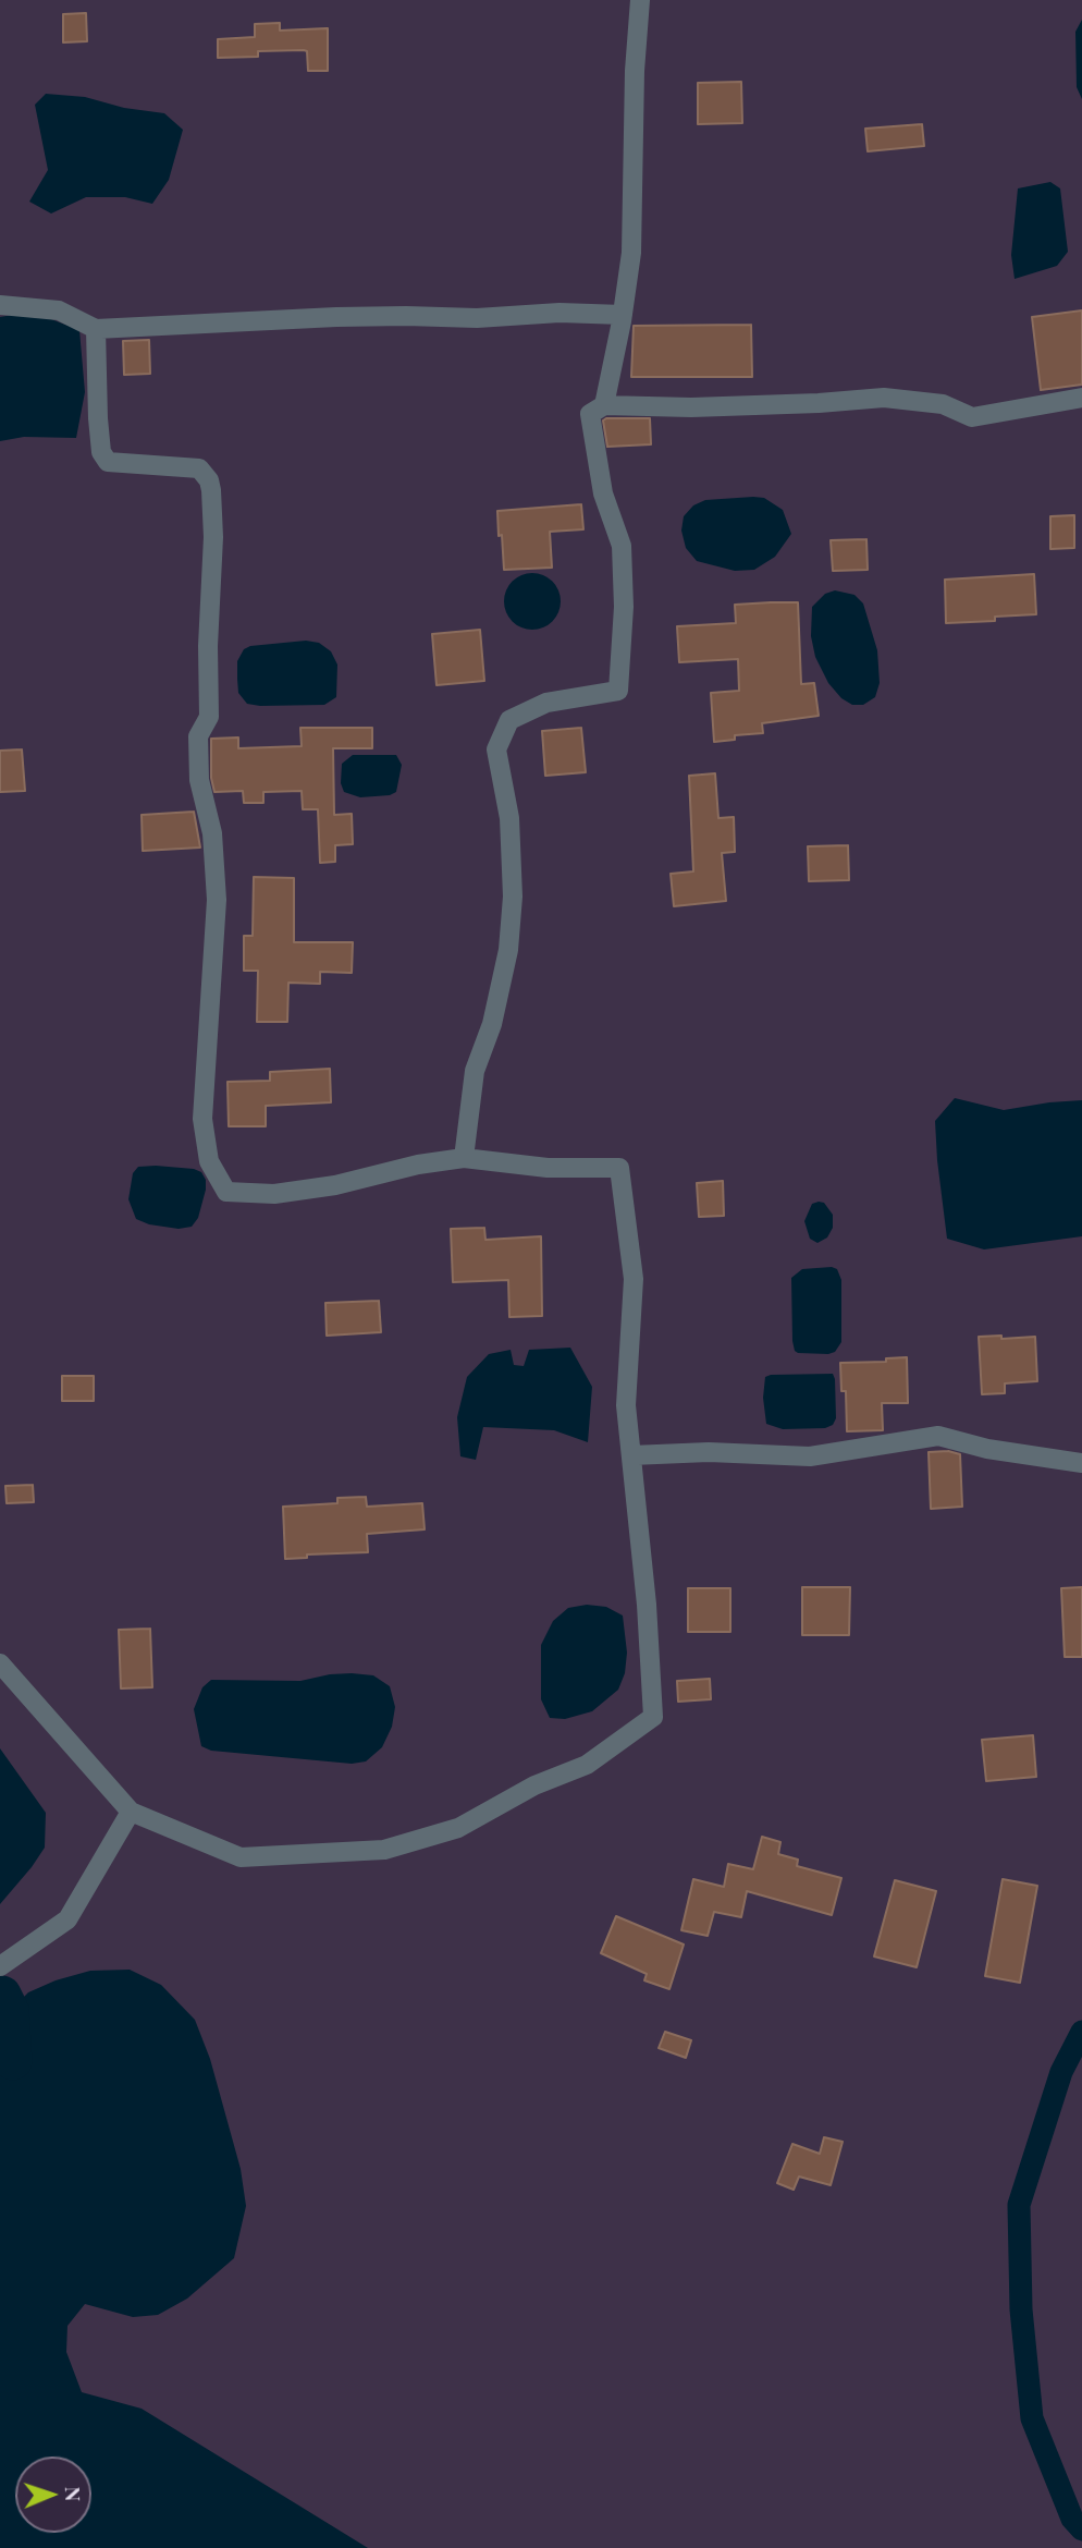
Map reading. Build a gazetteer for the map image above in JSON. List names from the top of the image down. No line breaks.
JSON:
{"north":"right"}
